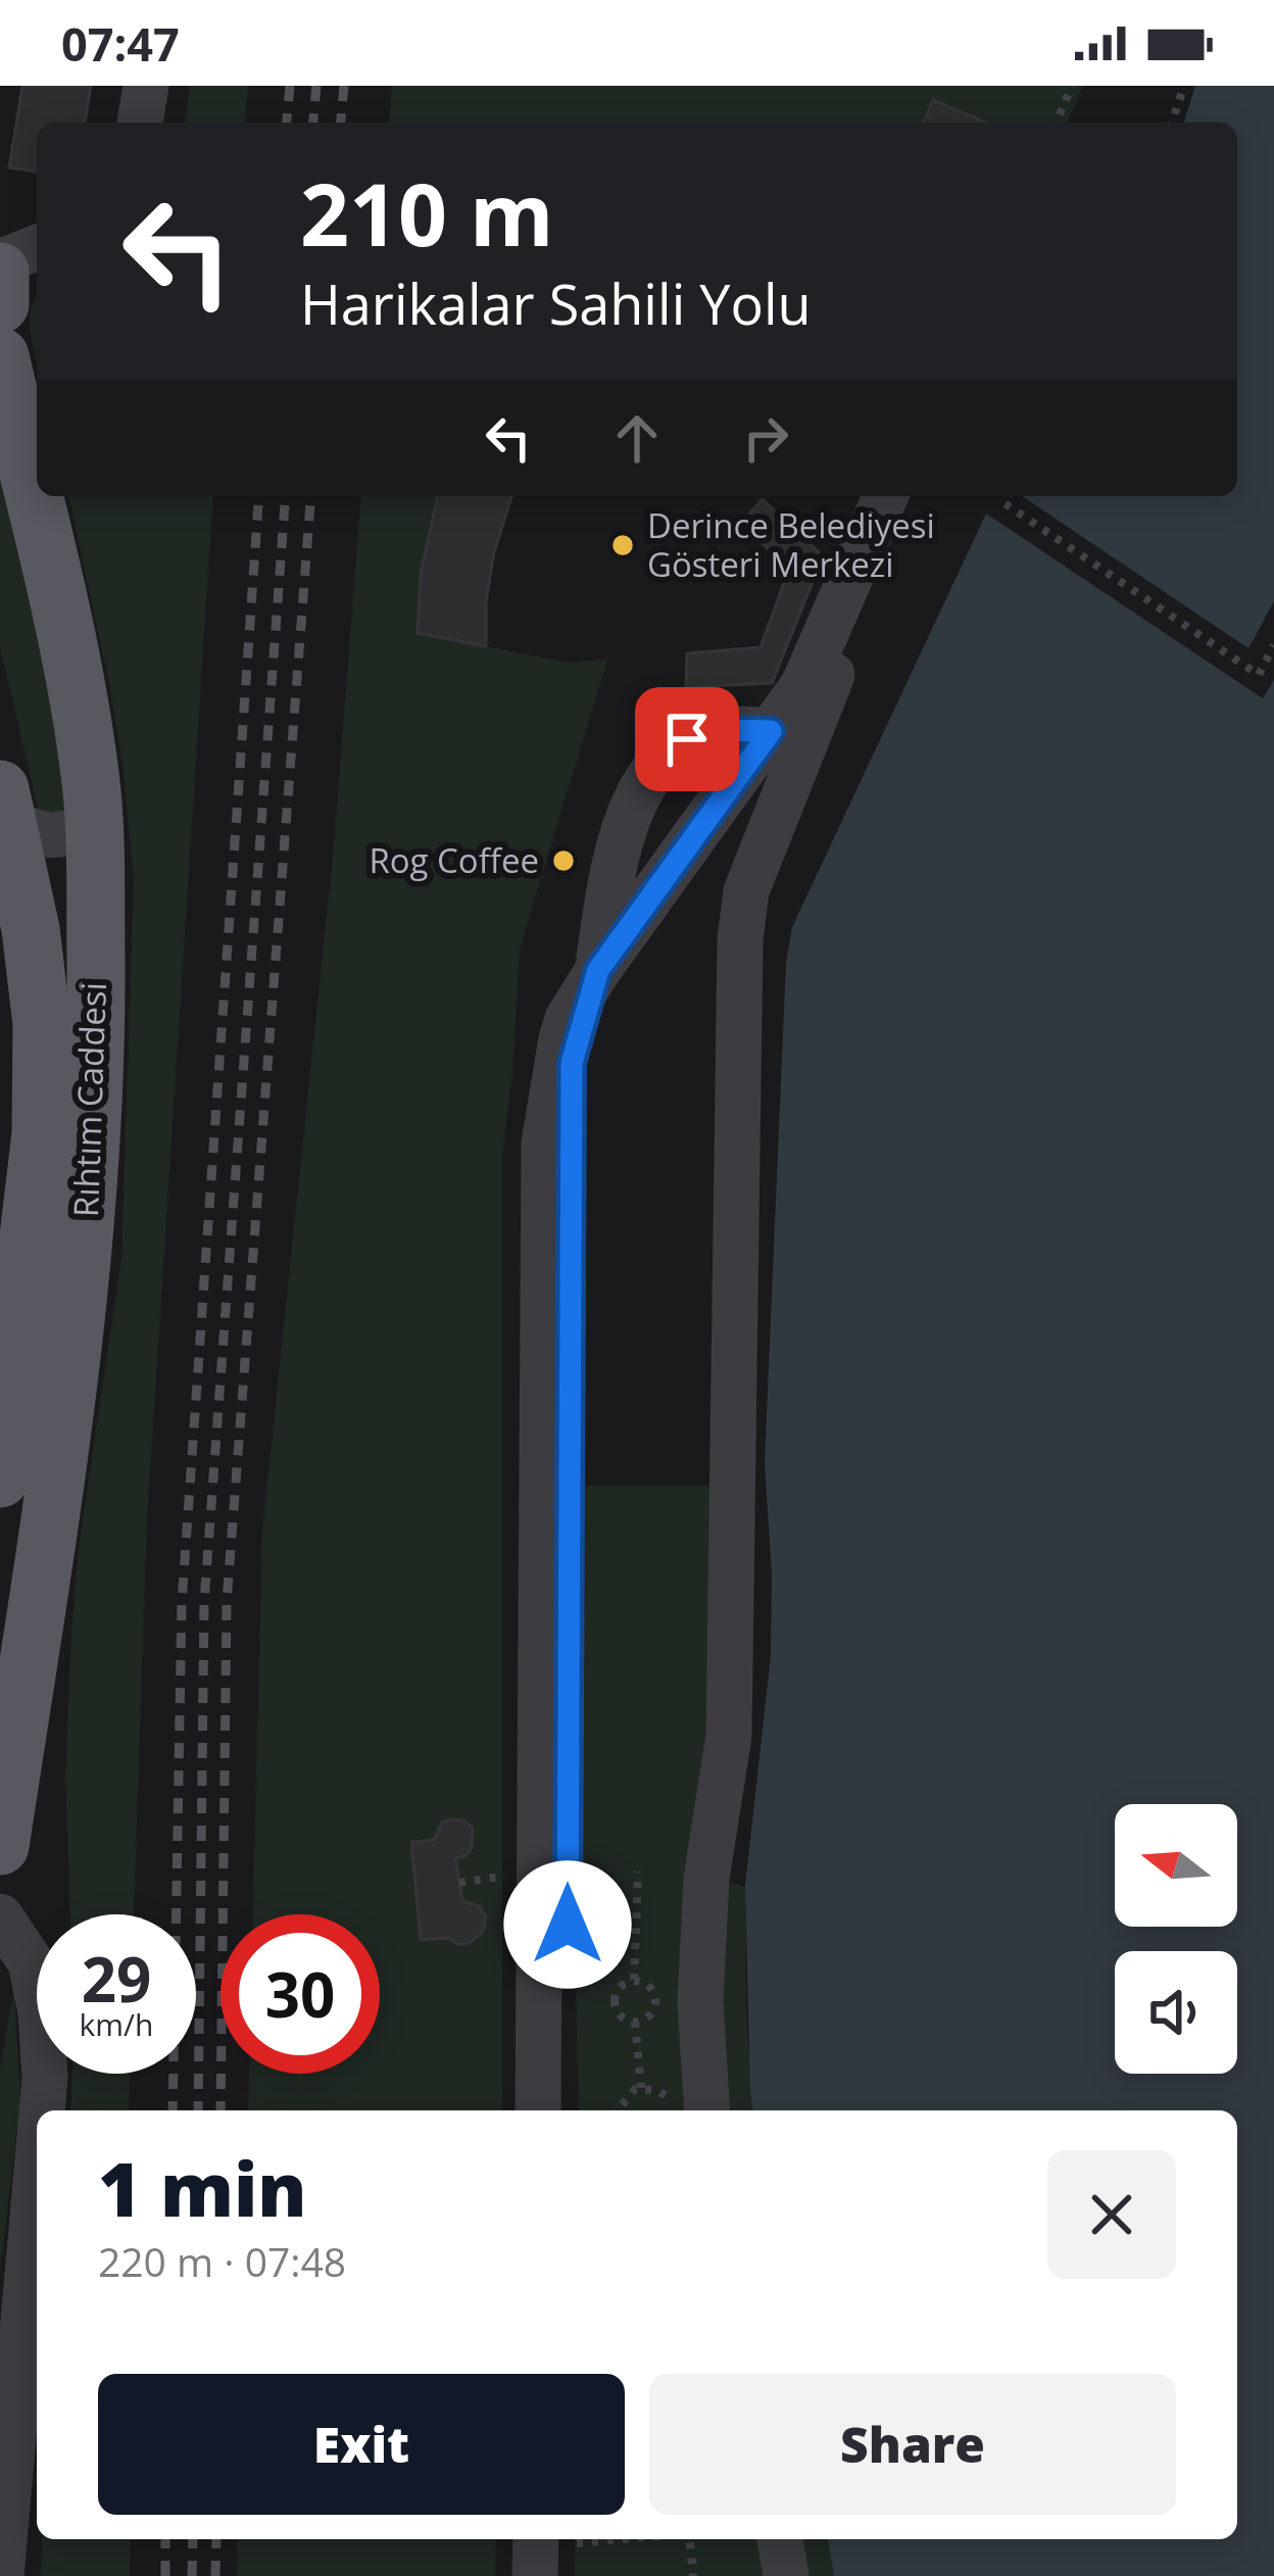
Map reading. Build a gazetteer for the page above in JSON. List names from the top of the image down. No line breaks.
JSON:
{"streets":{"main road":["Rıhtım Caddesi"]},"places":["Derince Belediyesi Gösteri Merkezi","Rog Coffee"],"north":"left","page":{"status":"07:47","turn":["210 m","Harikalar Sahili Yolu"],"speed":"29 km/h","limit":"30","heading":["1 min","220 m · 07:48"],"buttons":["Exit","Share"]}}
